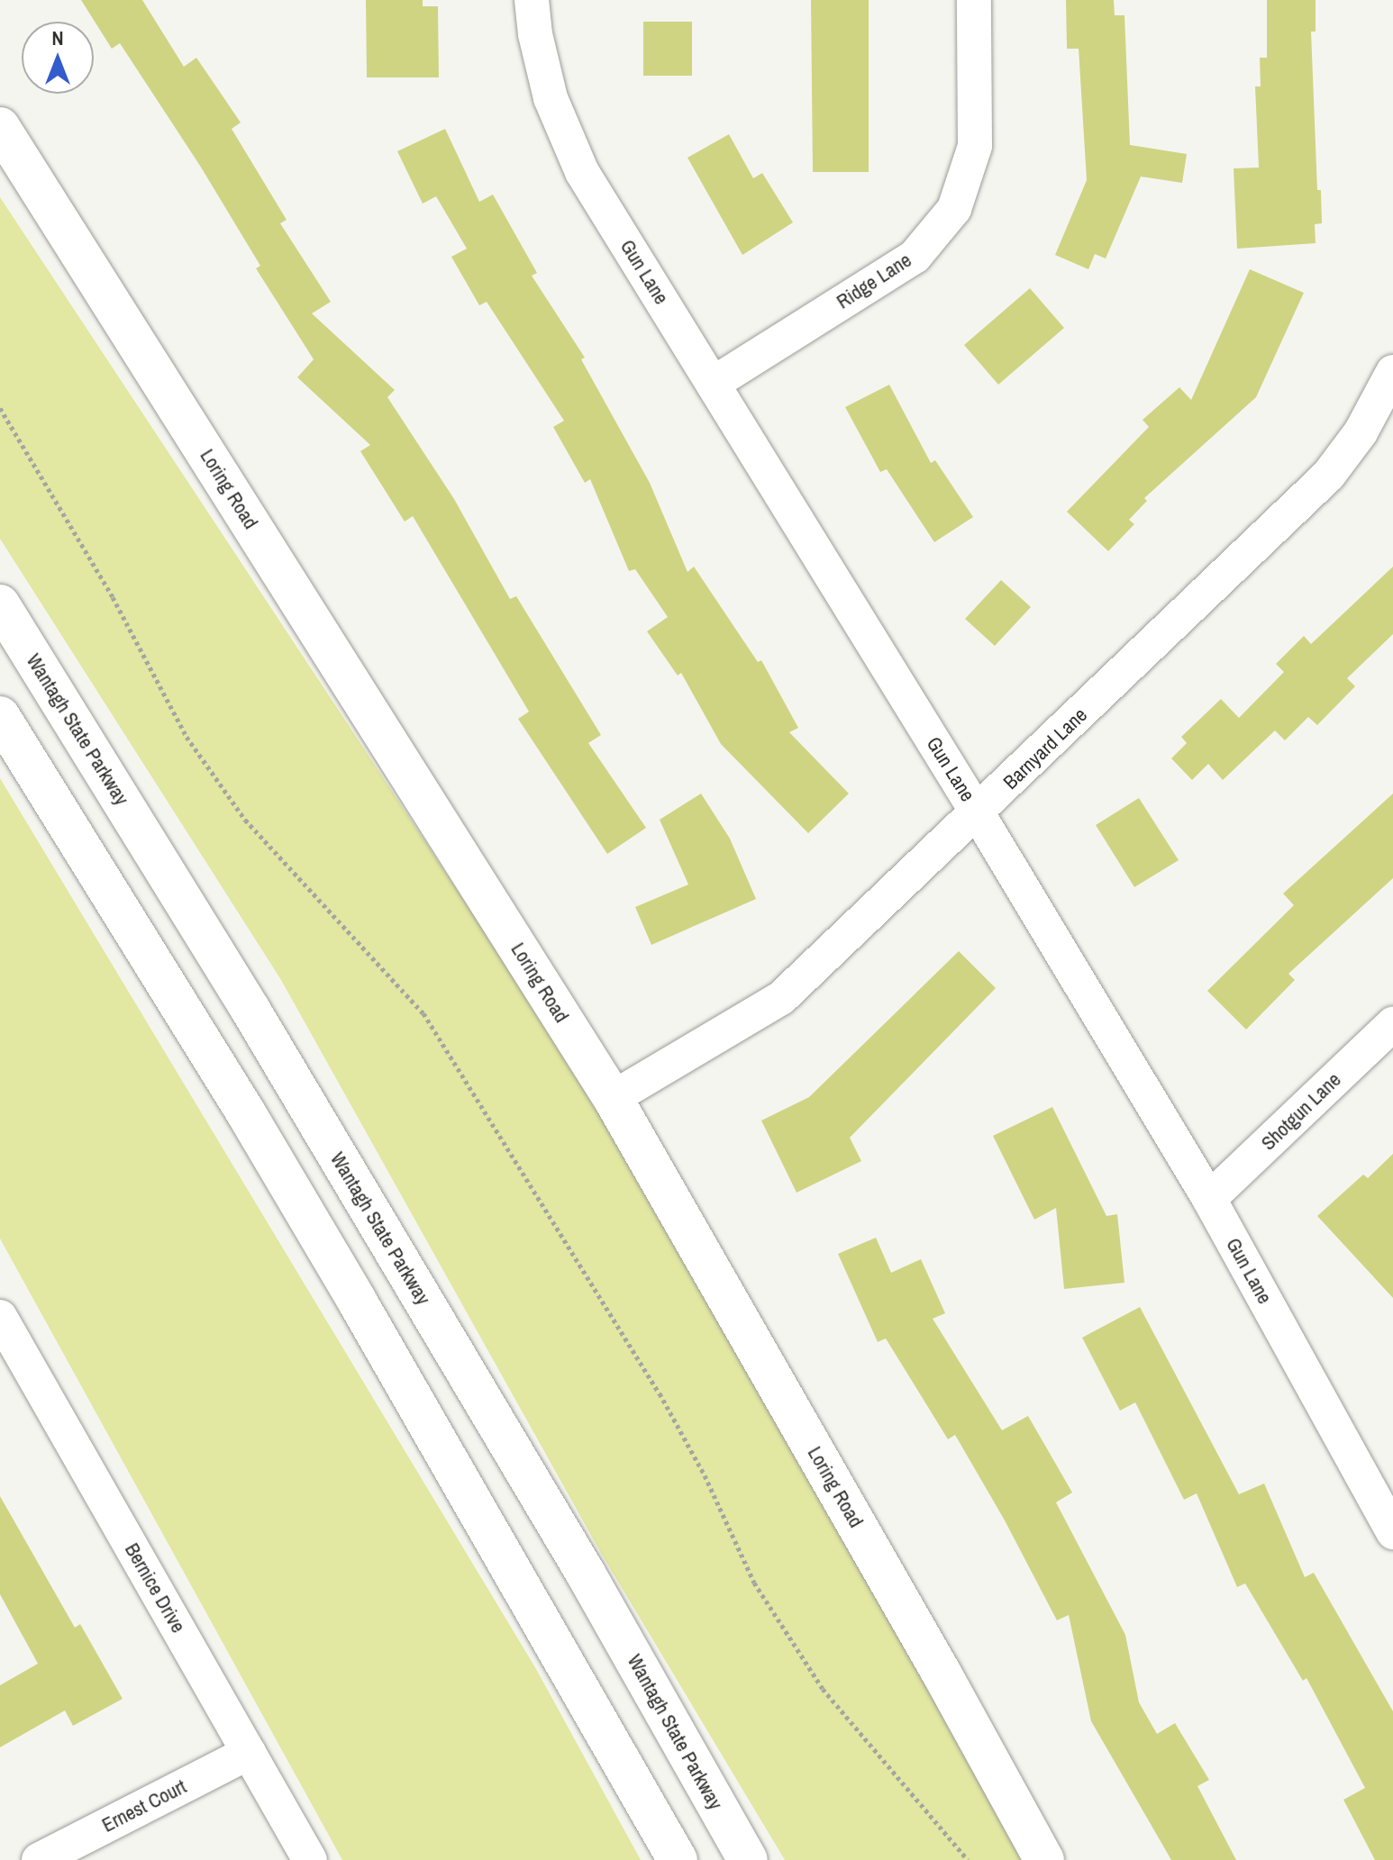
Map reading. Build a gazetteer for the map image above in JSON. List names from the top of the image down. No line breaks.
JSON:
{"streets":{"main road":["Loring Road","Wantagh State Parkway"],"street":["Gun Lane","Ridge Lane","Barnyard Lane","Shotgun Lane","Bernice Drive","Ernest Court"]},"crossings":[["Gun Lane","Ridge Lane"],["Gun Lane","Barnyard Lane"],["Gun Lane","Shotgun Lane"],["Loring Road","Barnyard Lane"],["Bernice Drive","Ernest Court"]],"north":"top"}
